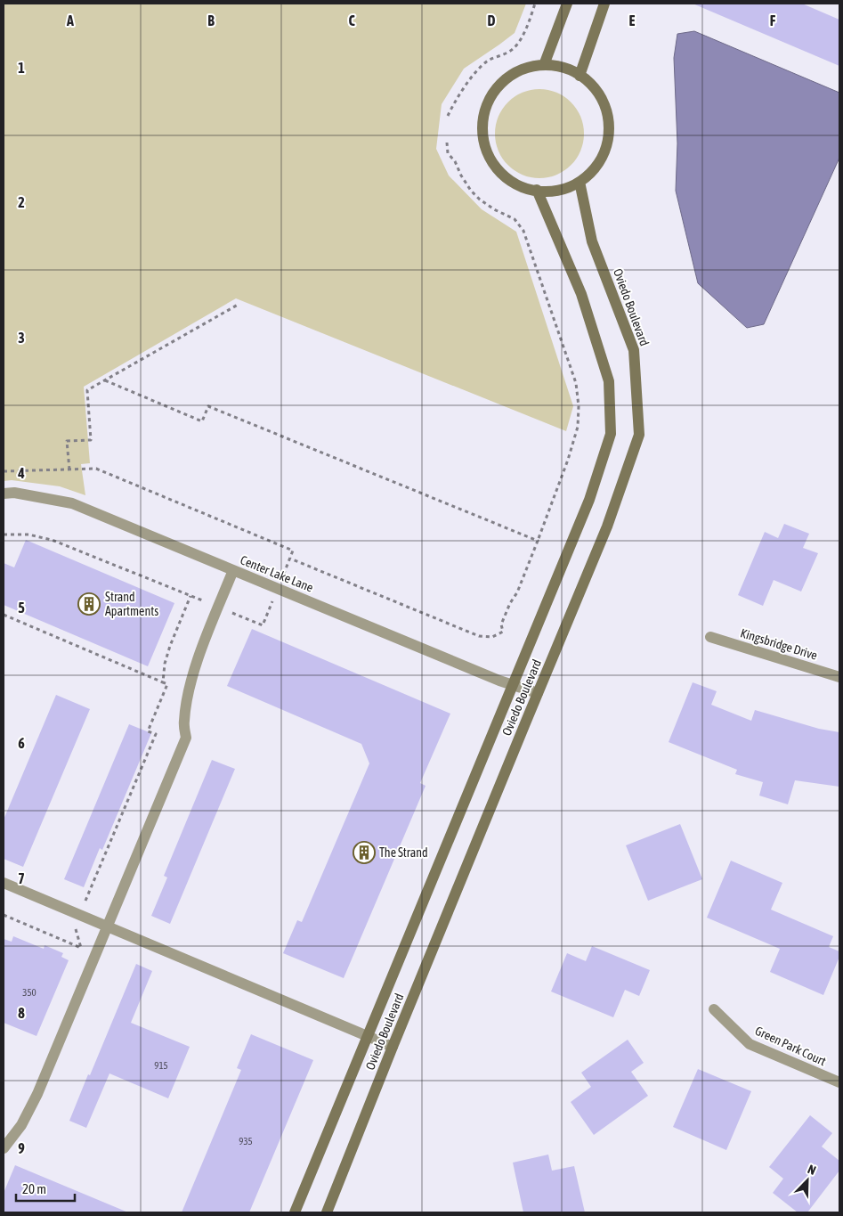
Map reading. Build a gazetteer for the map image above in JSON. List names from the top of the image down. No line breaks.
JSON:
{"streets":{"street":["Oviedo Boulevard","Center Lake Lane","Kingsbridge Drive","Green Park Court"]},"crossings":[["Oviedo Boulevard","Center Lake Lane"]],"places":{"building":["Strand Apartments","The Strand"]},"house_numbers":["350","915","935"],"scale_bar":"20 m","north":"top right","grid":{"columns":["A","B","C","D","E","F"],"rows":["1","2","3","4","5","6","7","8","9"]}}
